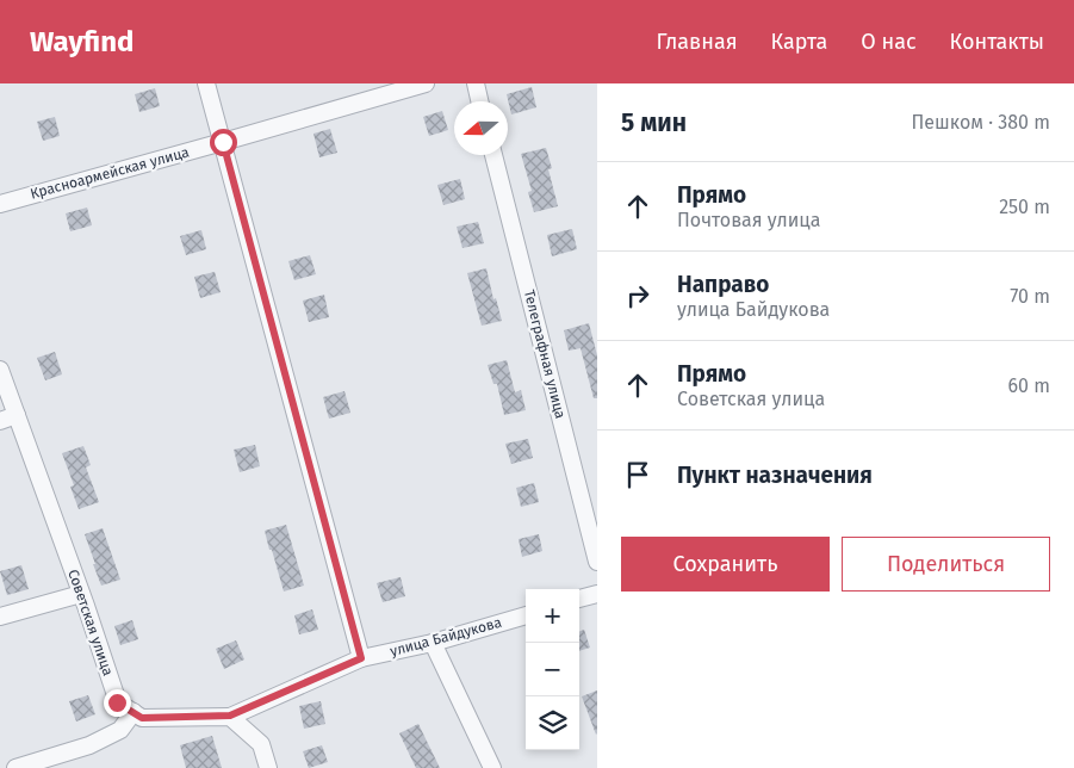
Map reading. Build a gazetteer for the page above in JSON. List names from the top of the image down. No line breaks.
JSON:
{"streets":{"street":["Красноармейская улица","Телеграфная улица","Советская улица","улица Байдукова"]},"north":"left","page":{"header":"Wayfind","nav":["Главная","Карта","О нас","Контакты"],"heading":["5 мин","Пешком · 380 m"],"list":[["Прямо","Почтовая улица","250 m"],["Направо","улица Байдукова","70 m"],["Прямо","Советская улица","60 m"],"Пункт назначения"],"buttons":["Сохранить","Поделиться"],"map_buttons":["+","−"]}}
